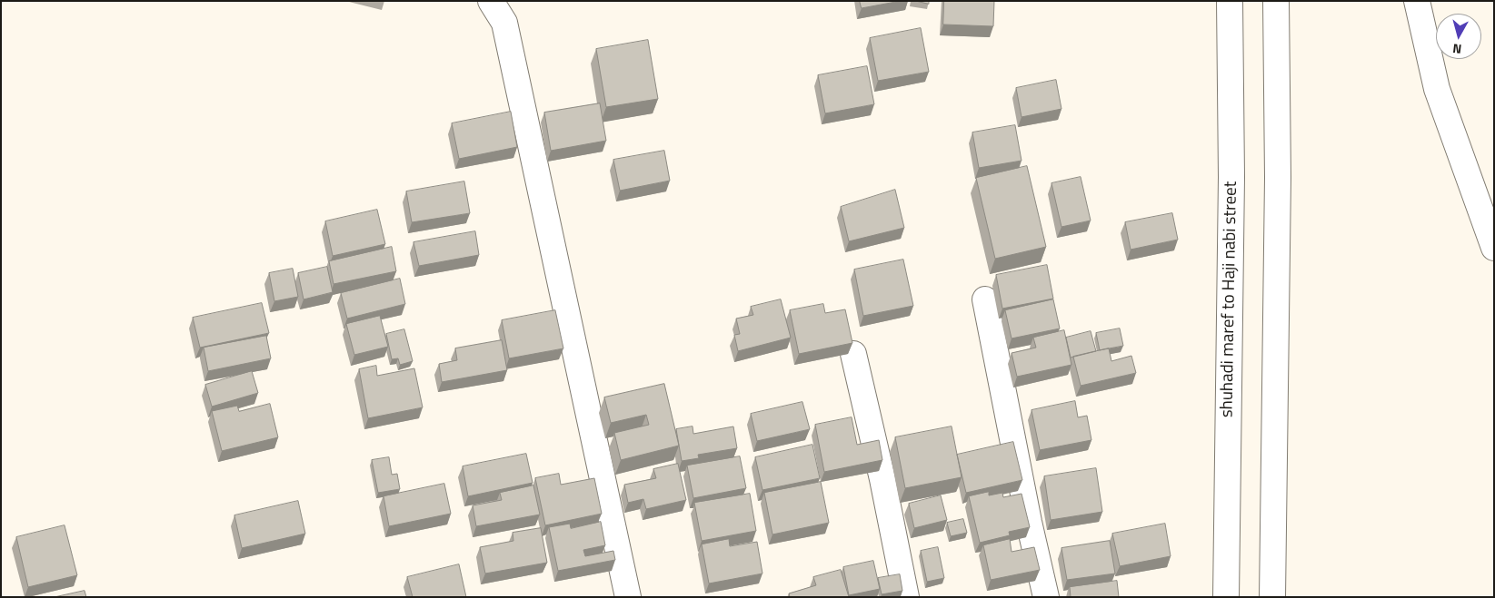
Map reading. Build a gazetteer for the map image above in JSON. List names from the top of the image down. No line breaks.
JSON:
{"streets":{"street":["shuhadi maref to Haji nabi street"]},"north":"bottom"}
